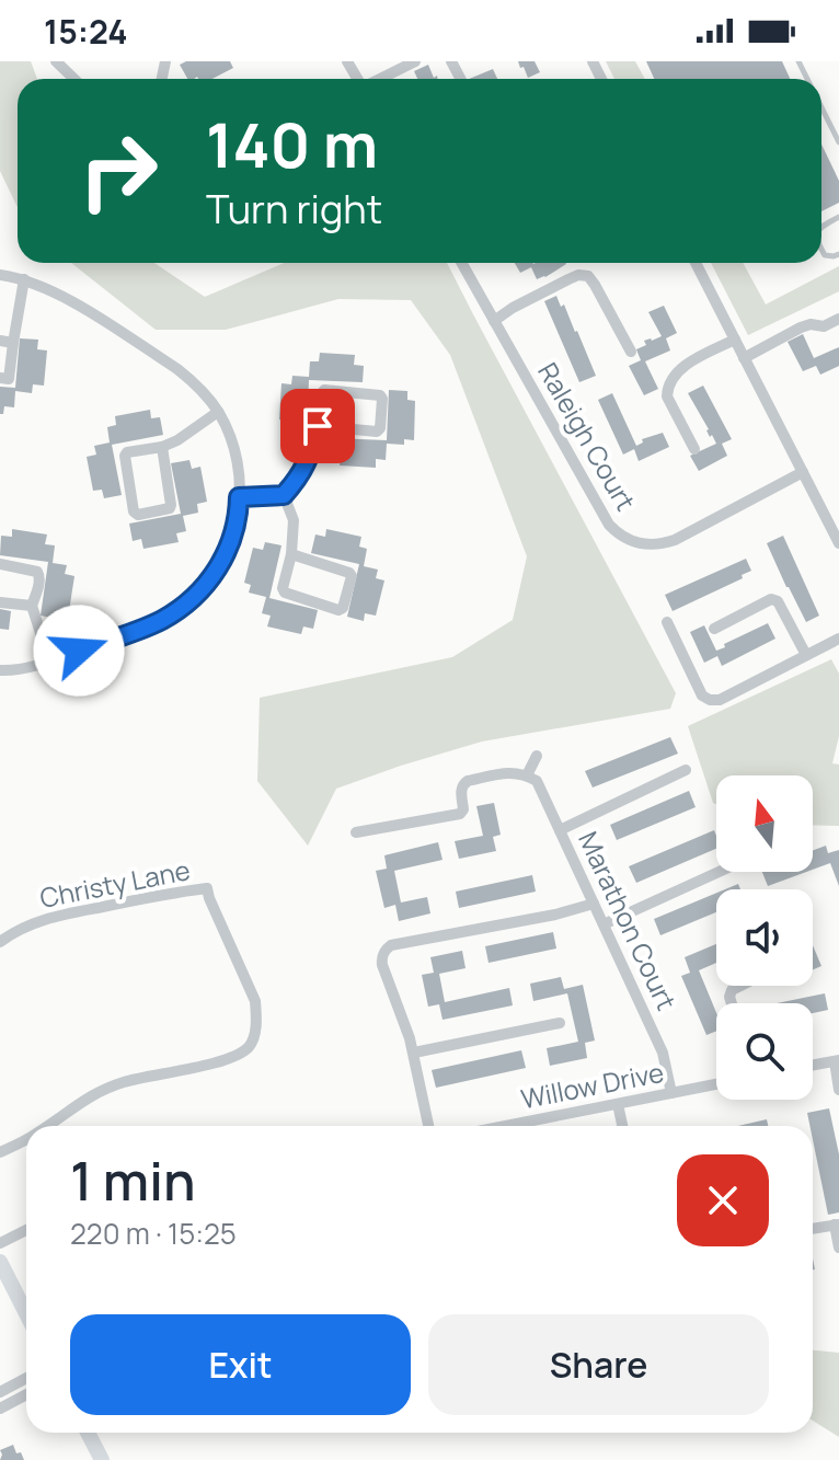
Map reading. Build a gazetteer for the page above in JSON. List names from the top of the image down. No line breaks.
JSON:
{"streets":{"street":["Raleigh Court","Christy Lane","Marathon Court","Willow Drive"]},"crossings":[["Marathon Court","Willow Drive"]],"north":"top","page":{"status":"15:24","turn":["140 m","Turn right"],"heading":["1 min","220 m · 15:25"],"buttons":["Exit","Share"]}}
